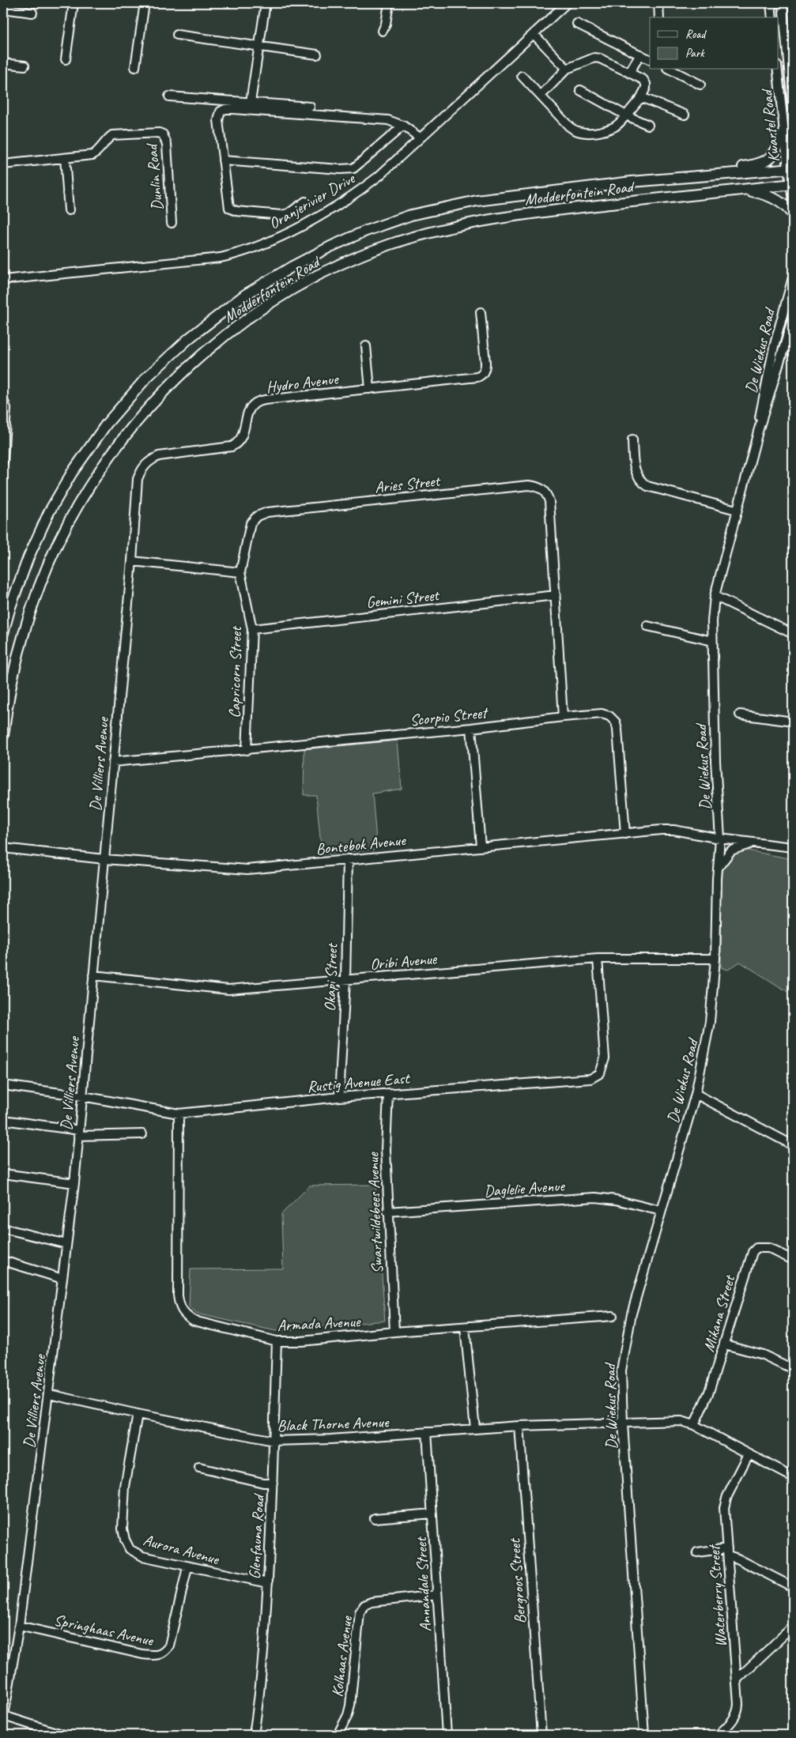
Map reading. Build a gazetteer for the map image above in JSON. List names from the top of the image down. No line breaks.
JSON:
{"streets":{"main road":["Modderfontein Road"],"street":["Kwartel Road","Dunlin Road","Oranjerivier Drive","De Wiekus Road","Hydro Avenue","Aries Street","Gemini Street","Capricorn Street","Scorpio Street","De Villiers Avenue","Bontebok Avenue","Oribi Avenue","Okapi Street","Rustig Avenue East","Daglelie Avenue","Swartwildebees Avenue","Mikana Street","Armada Avenue","Black Thorne Avenue","Glenfauna Road","Aurora Avenue","Bergroos Street","Annandale Street","Waterberry Street","Springhaas Avenue","Kolhaas Avenue"]},"crossings":[["Kwartel Road","Modderfontein Road"],["De Wiekus Road","Bontebok Avenue"],["De Wiekus Road","Oribi Avenue"],["De Wiekus Road","Daglelie Avenue"],["De Wiekus Road","Black Thorne Avenue"],["Hydro Avenue","De Villiers Avenue"],["Aries Street","Gemini Street"],["Aries Street","Capricorn Street"],["Gemini Street","Capricorn Street"],["Capricorn Street","Scorpio Street"],["Scorpio Street","De Villiers Avenue"],["Scorpio Street","Bontebok Avenue"],["De Villiers Avenue","Bontebok Avenue"],["De Villiers Avenue","Oribi Avenue"],["De Villiers Avenue","Rustig Avenue East"],["De Villiers Avenue","Black Thorne Avenue"],["De Villiers Avenue","Springhaas Avenue"],["Bontebok Avenue","Okapi Street"],["Oribi Avenue","Okapi Street"],["Oribi Avenue","Rustig Avenue East"],["Okapi Street","Rustig Avenue East"],["Rustig Avenue East","Swartwildebees Avenue"],["Rustig Avenue East","Armada Avenue"],["Daglelie Avenue","Swartwildebees Avenue"],["Swartwildebees Avenue","Armada Avenue"],["Mikana Street","Black Thorne Avenue"],["Armada Avenue","Glenfauna Road"],["Black Thorne Avenue","Glenfauna Road"],["Black Thorne Avenue","Aurora Avenue"],["Black Thorne Avenue","Bergroos Street"],["Black Thorne Avenue","Annandale Street"],["Black Thorne Avenue","Waterberry Street"],["Glenfauna Road","Aurora Avenue"],["Aurora Avenue","Springhaas Avenue"],["Annandale Street","Kolhaas Avenue"]],"legend":["Road","Park"]}
